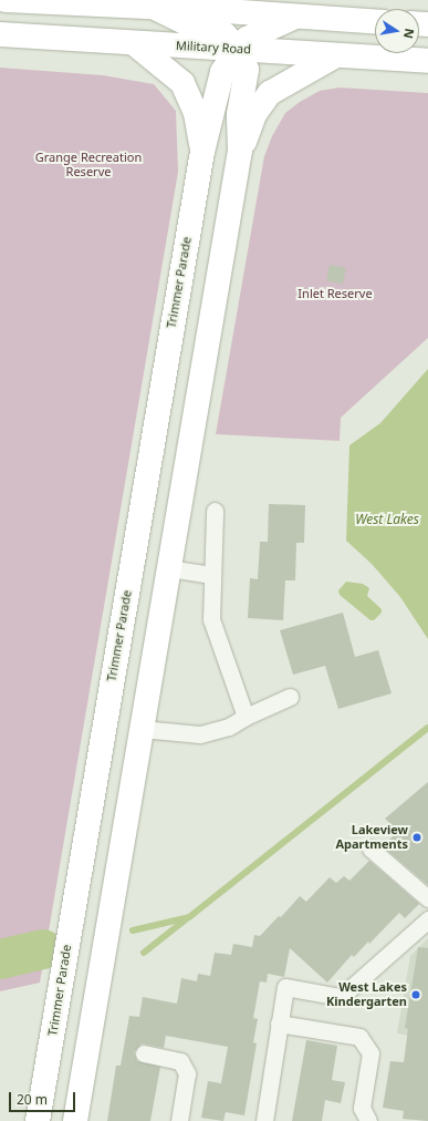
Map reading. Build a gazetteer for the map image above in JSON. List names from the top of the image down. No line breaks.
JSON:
{"streets":{"main road":["Military Road","Trimmer Parade"]},"crossings":[["Military Road","Trimmer Parade"]],"water":["West Lakes"],"parks":["Grange Recreation Reserve","Inlet Reserve"],"places":["Lakeview Apartments","West Lakes Kindergarten"],"scale_bar":"20 m","north":"right"}
